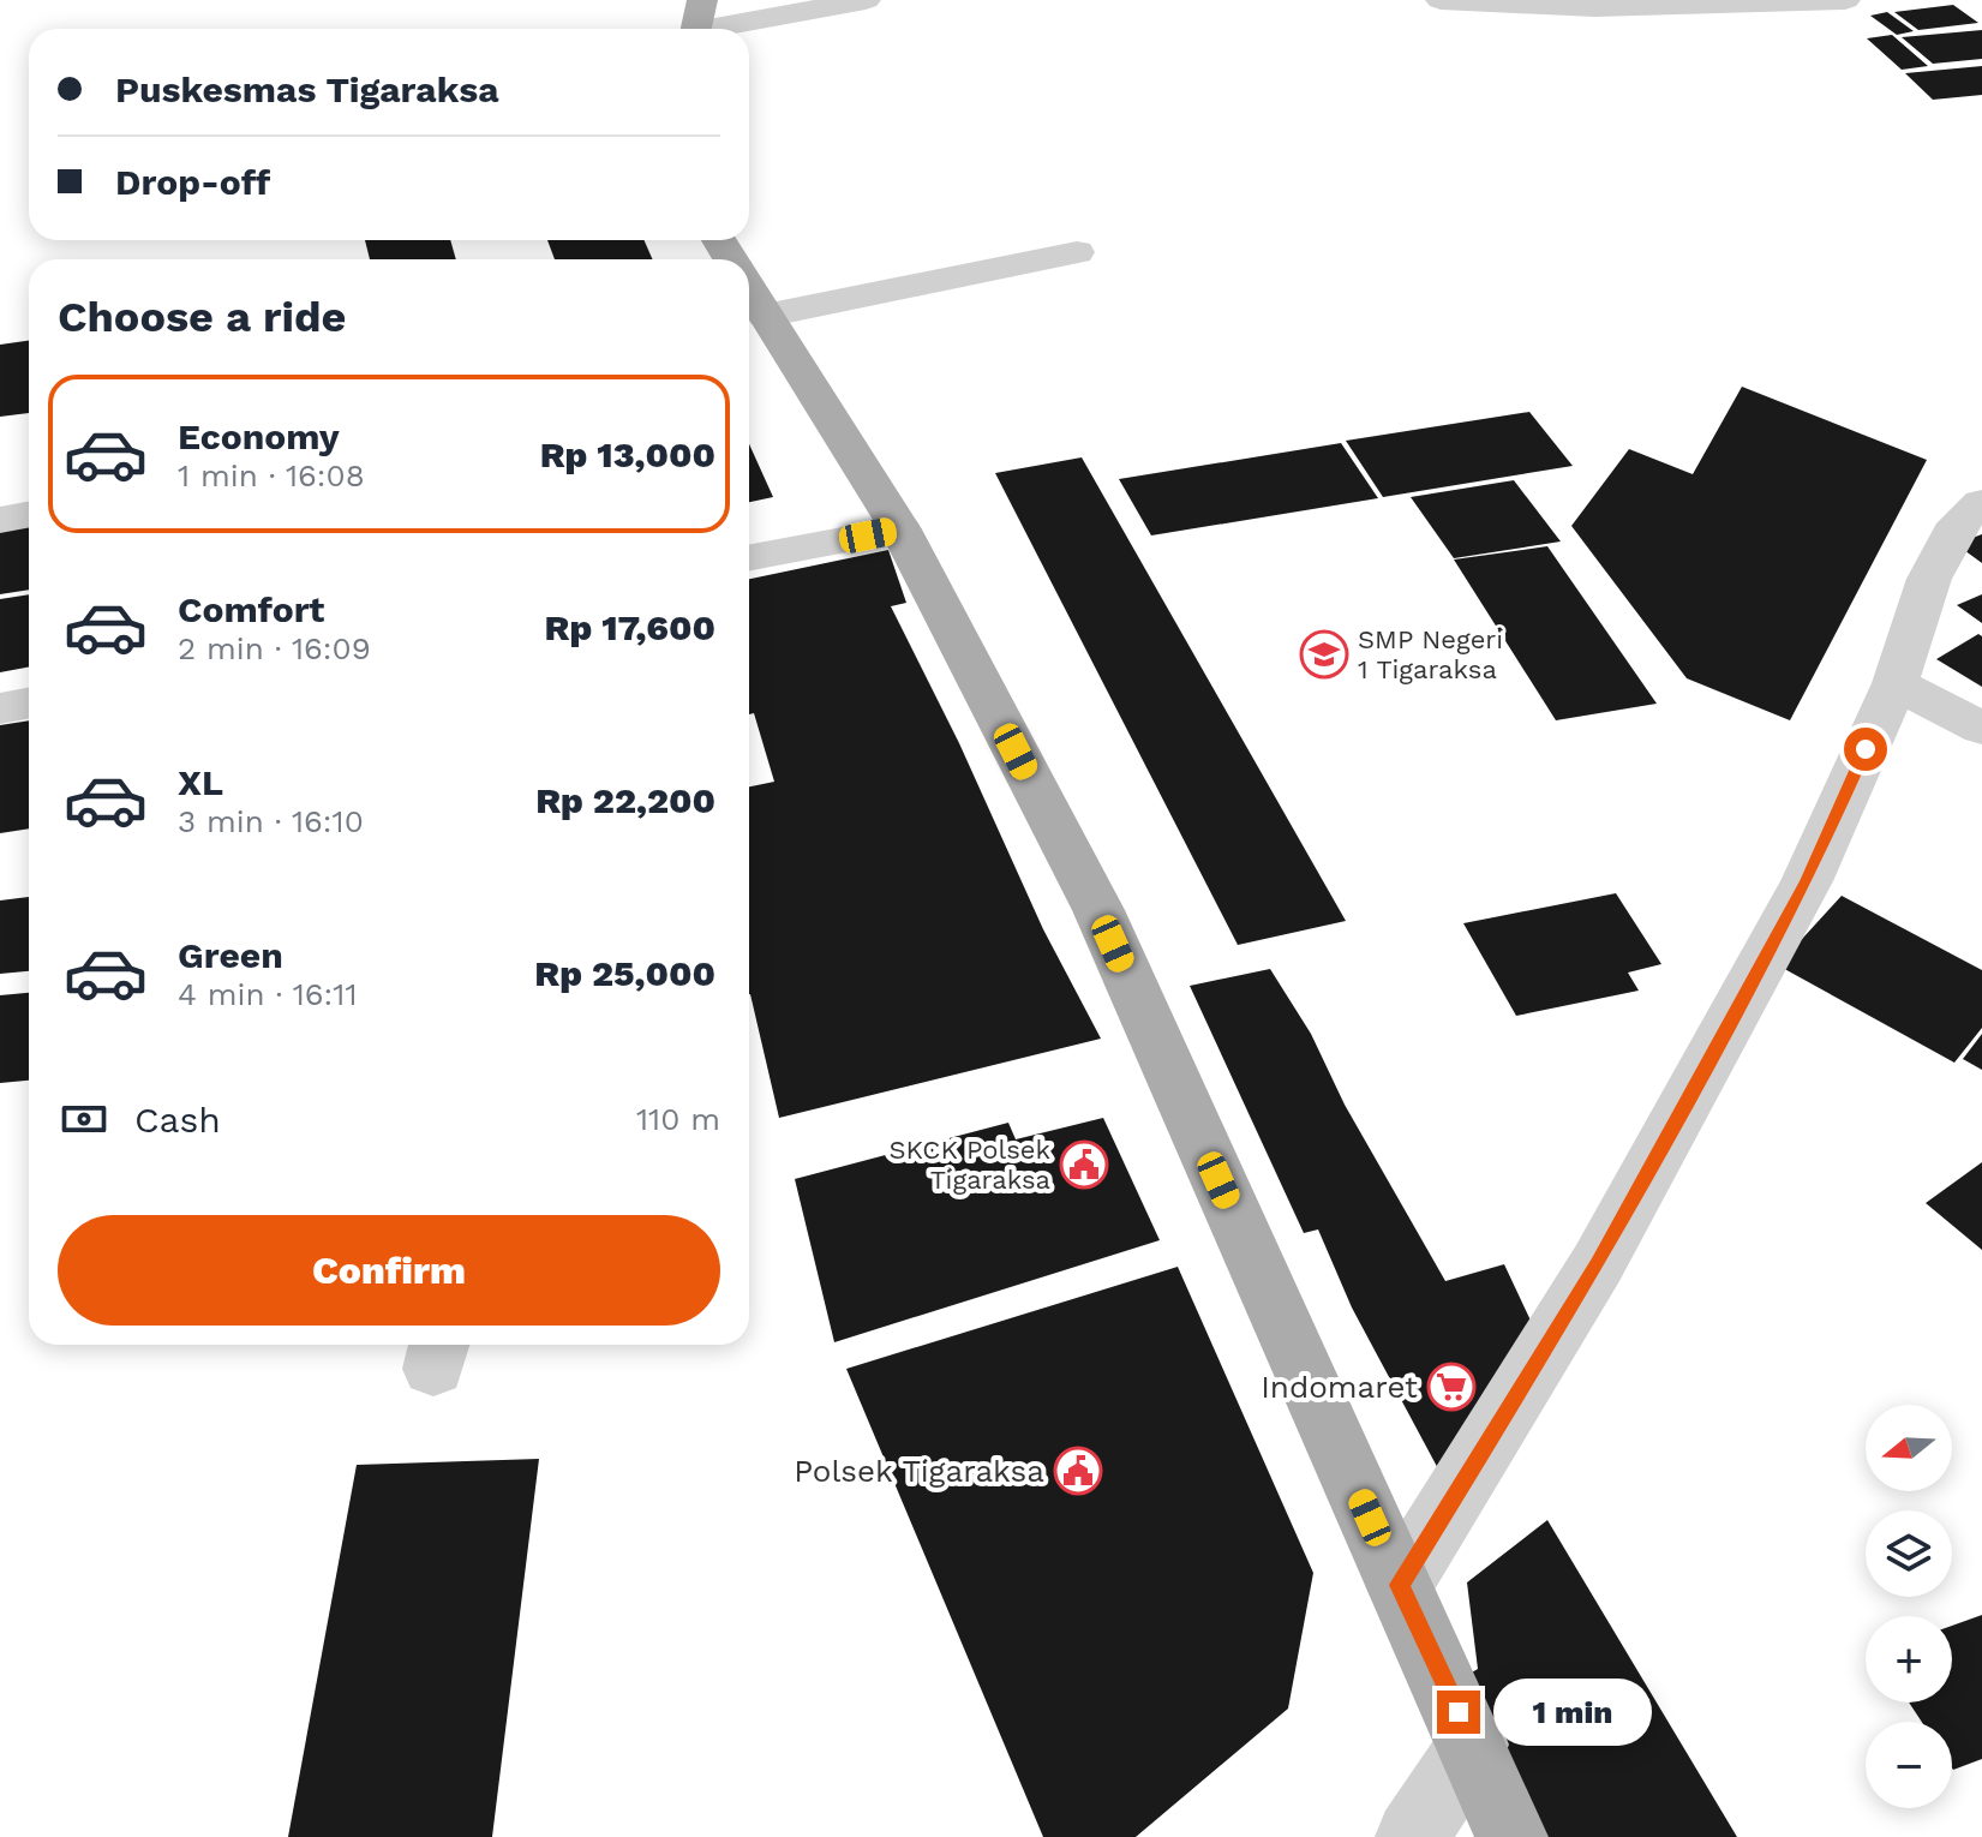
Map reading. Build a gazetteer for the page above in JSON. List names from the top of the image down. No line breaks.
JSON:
{"places":{"school or university":["SMP Negeri 1 Tigaraksa"],"public building":["SKCK Polsek Tigaraksa","Polsek Tigaraksa"],"supermarket":["Indomaret"]},"north":"left","page":{"banner":["Puskesmas Tigaraksa","Drop-off"],"heading":"Choose a ride","list":[{"name":"Economy","note":"1 min · 16:08","value":"Rp 13,000"},{"name":"Comfort","note":"2 min · 16:09","value":"Rp 17,600"},{"name":"XL","note":"3 min · 16:10","value":"Rp 22,200"},{"name":"Green","note":"4 min · 16:11","value":"Rp 25,000"}],"pay":["Cash","110 m"],"buttons":"Confirm","map_buttons":["+","−"],"bubble":"1 min"}}
